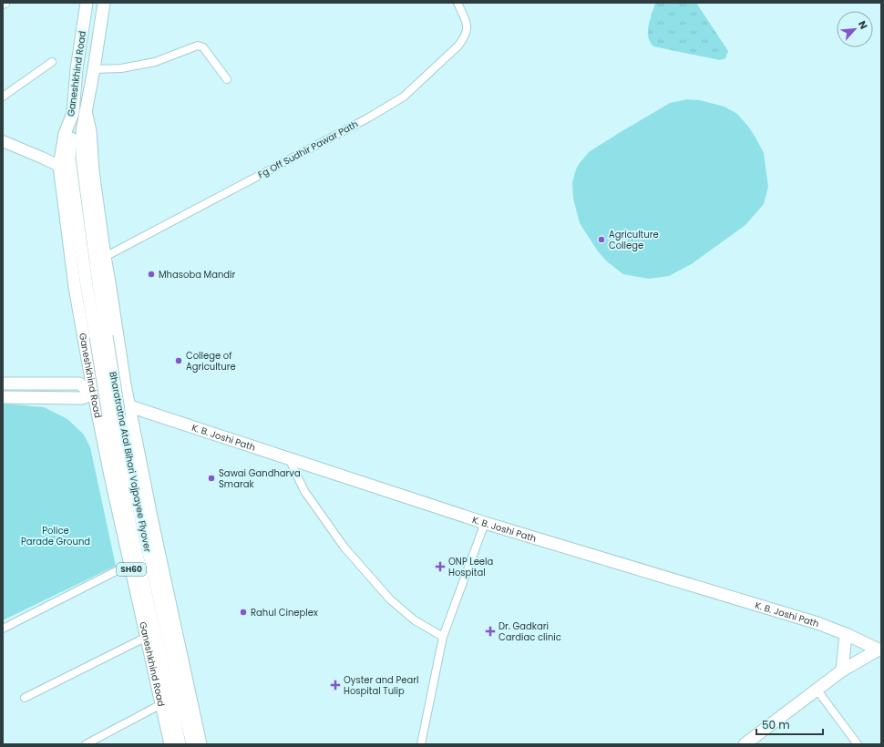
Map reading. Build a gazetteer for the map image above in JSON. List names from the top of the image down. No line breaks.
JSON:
{"streets":{"main road":["Ganeshkhind Road","K. B. Joshi Path","Bharatratna Atal Bihari Vajpayee Flyover","SH60"],"street":["Fg Off Sudhir Pawar Path"]},"crossings":[["Ganeshkhind Road","Fg Off Sudhir Pawar Path"],["Ganeshkhind Road","K. B. Joshi Path"],["Ganeshkhind Road","Bharatratna Atal Bihari Vajpayee Flyover"]],"parks":["Police Parade Ground"],"places":{"other":["Agriculture College","Mhasoba Mandir","College of Agriculture","Sawai Gandharva Smarak","Rahul Cineplex"],"health":["ONP Leela Hospital","Dr. Gadkari Cardiac clinic","Oyster and Pearl Hospital Tulip"]},"scale_bar":"50 m","north":"top right"}
